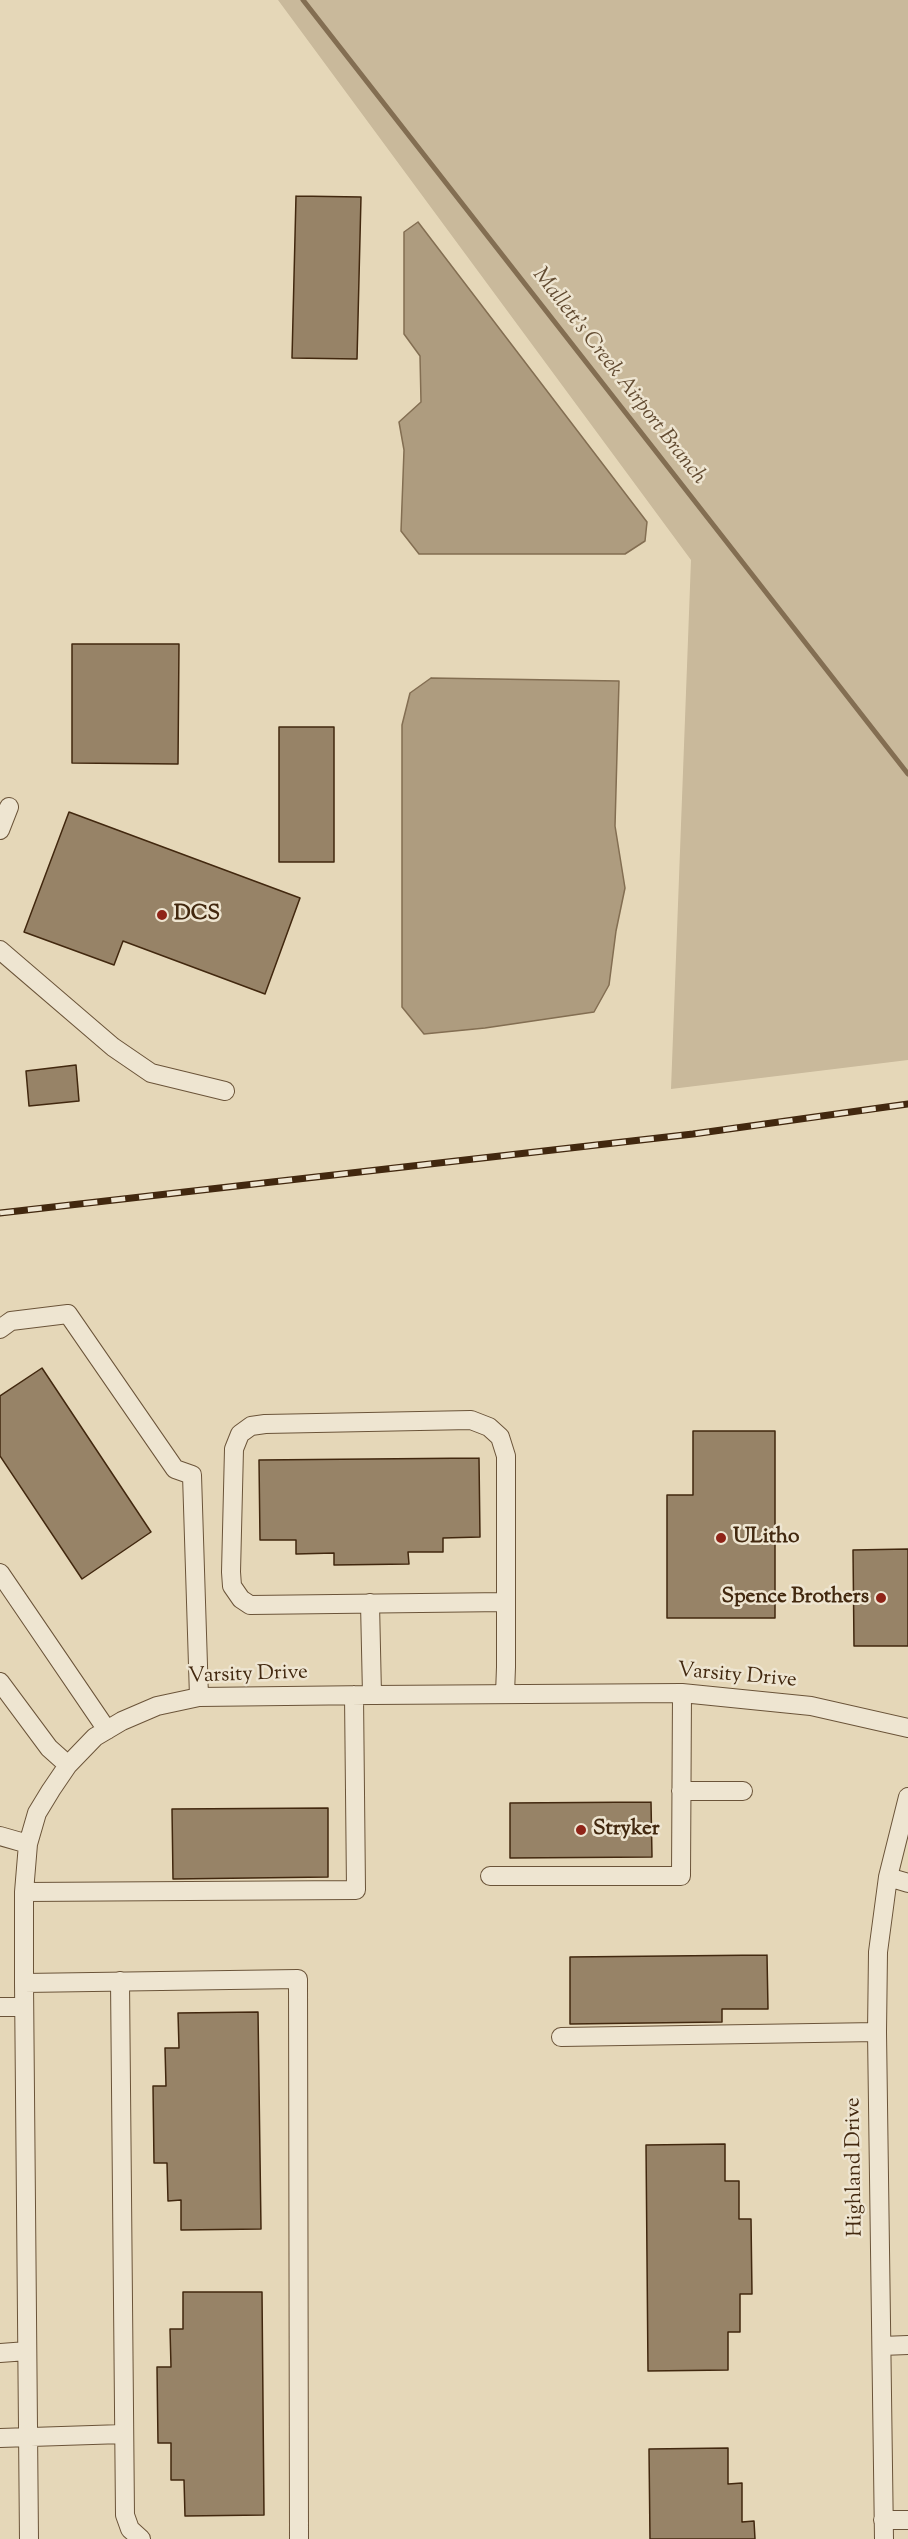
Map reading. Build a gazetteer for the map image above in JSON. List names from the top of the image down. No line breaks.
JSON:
{"streets":{"street":["Varsity Drive","Highland Drive"]},"water":["Mallett's Creek Airport Branch"],"places":["DCS","ULitho","Spence Brothers","Stryker"]}
